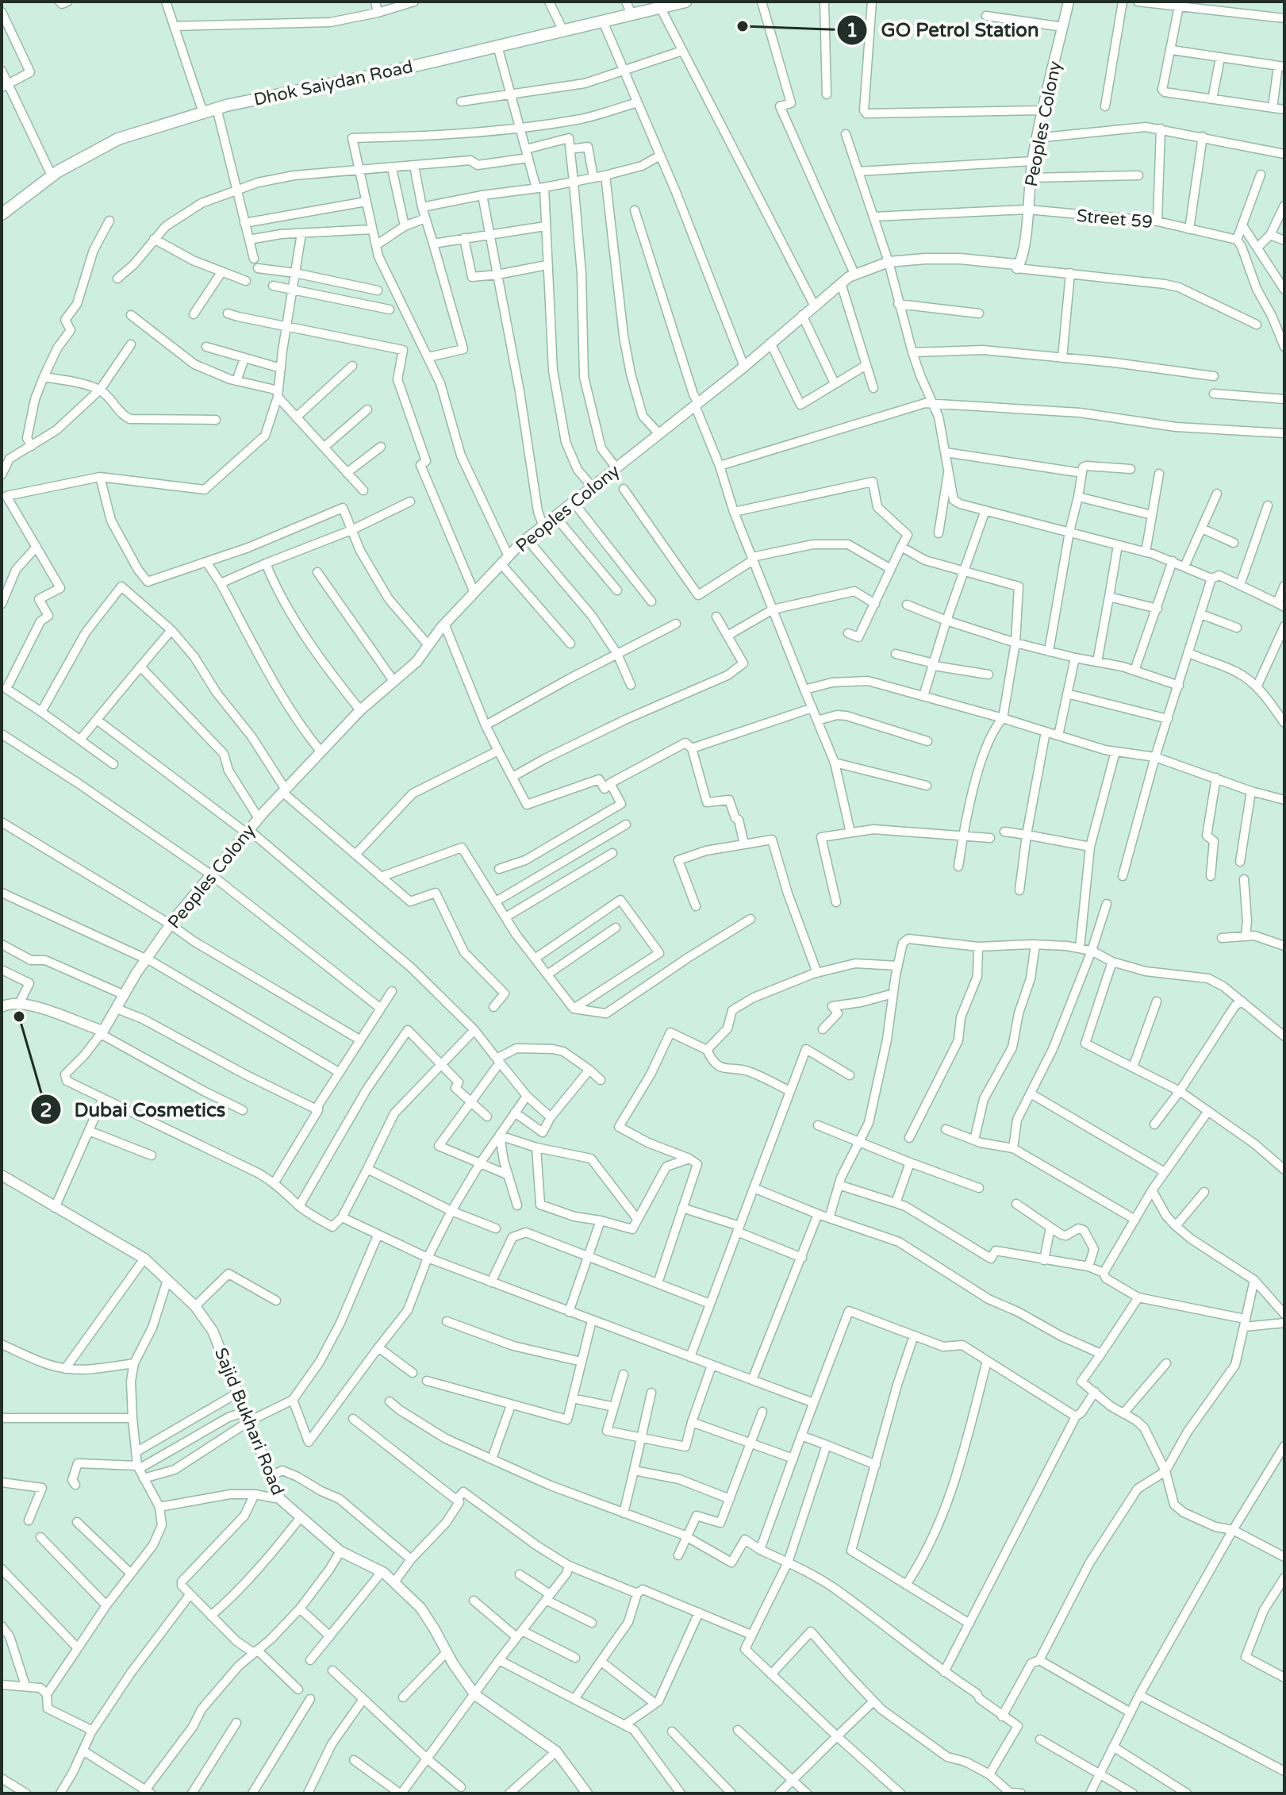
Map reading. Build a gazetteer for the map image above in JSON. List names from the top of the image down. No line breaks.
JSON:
{"streets":{"main road":["Dhok Saiydan Road"],"street":["Peoples Colony","Street 59","Sajid Bukhari Road"]},"crossings":[["Peoples Colony","Street 59"]],"places":["GO Petrol Station","Dubai Cosmetics"]}
